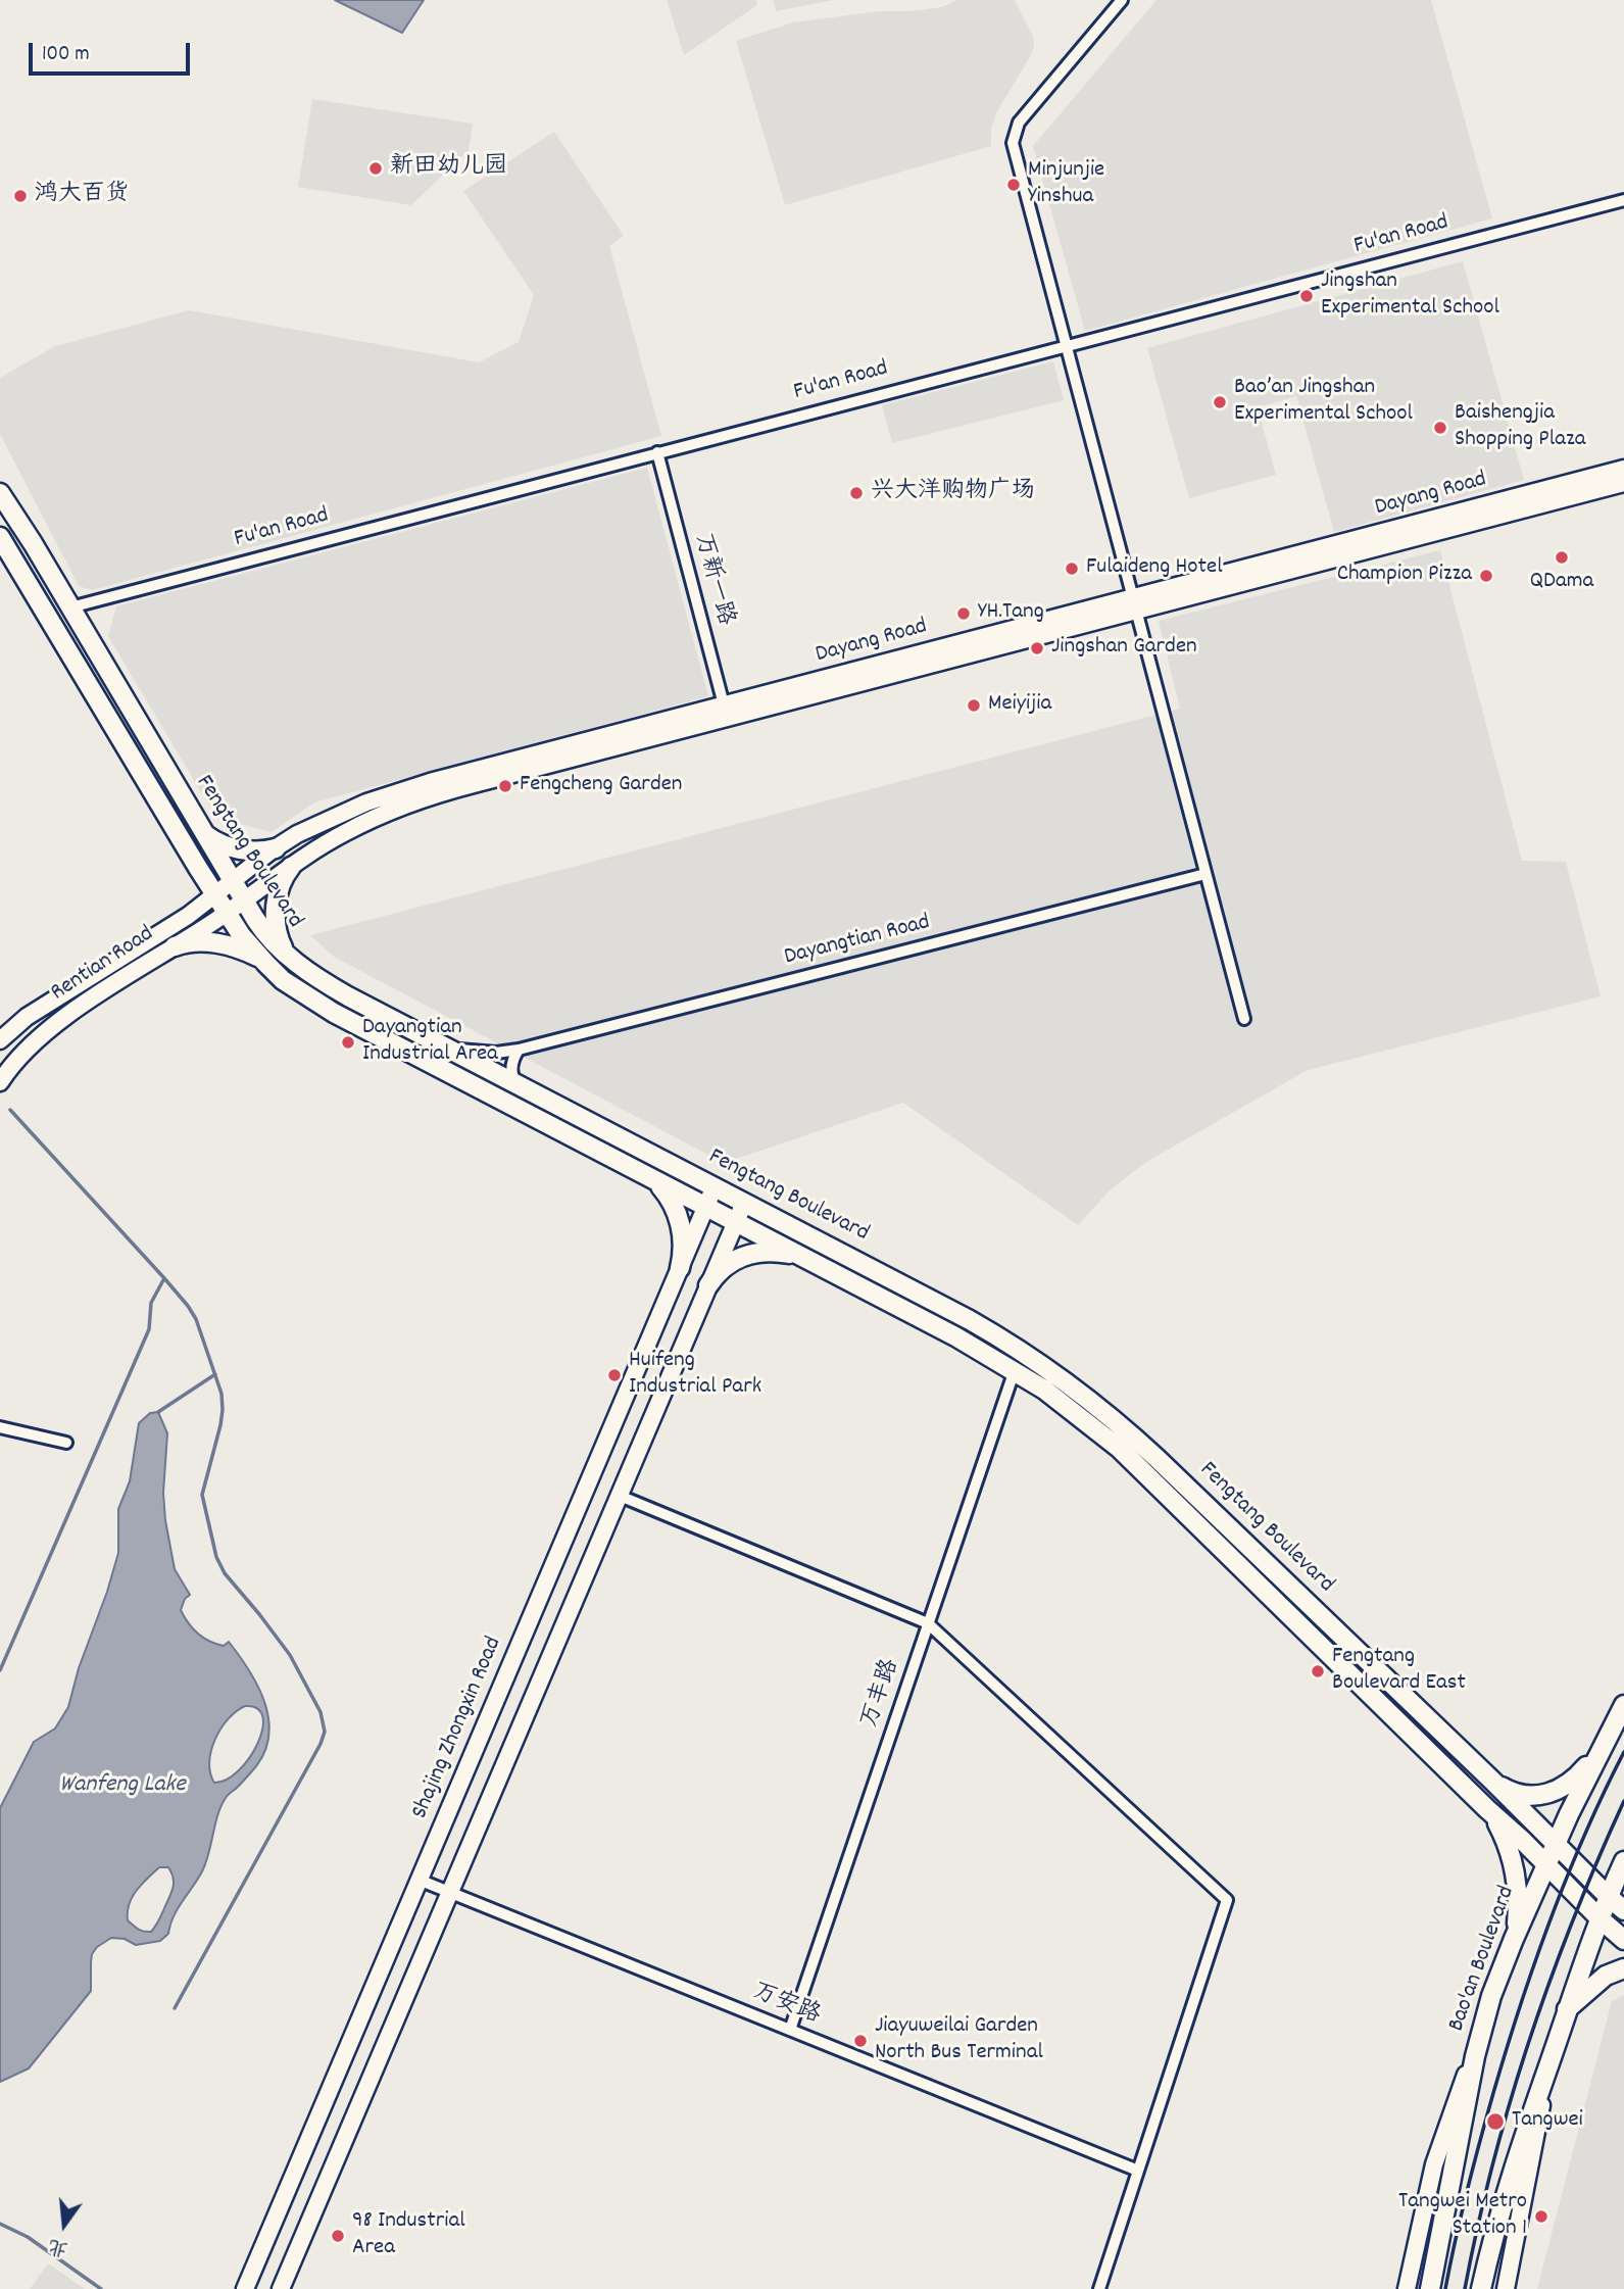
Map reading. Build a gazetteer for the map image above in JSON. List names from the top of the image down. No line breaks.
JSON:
{"streets":{"main road":["Fengtang Boulevard","Bao'an Boulevard"],"street":["Fu'an Road","Dayang Road","万新一路","Dayangtian Road","Rentian Road","万丰路","Shajing Zhongxin Road","万安路"]},"crossings":[["Fu'an Road","万新一路"],["Fu'an Road","Fengtang Boulevard"],["Dayang Road","万新一路"],["Dayang Road","Fengtang Boulevard"],["Dayang Road","Rentian Road"],["Fengtang Boulevard","Dayangtian Road"],["Fengtang Boulevard","Rentian Road"],["Fengtang Boulevard","万丰路"],["Fengtang Boulevard","Shajing Zhongxin Road"],["Fengtang Boulevard","Bao'an Boulevard"],["万丰路","万安路"],["Shajing Zhongxin Road","万安路"]],"water":["Wanfeng Lake"],"places":["新田幼儿园","Minjunjie Yinshua","鸿大百货","Jingshan Experimental School","Bao’an Jingshan Experimental School","Baishengjia Shopping Plaza","兴大洋购物广场","QDama","Fulaideng Hotel","Champion Pizza","YH.Tang","Jingshan Garden","Meiyijia","Fengcheng Garden","Dayangtian Industrial Area","Huifeng Industrial Park","Fengtang Boulevard East","Jiayuweilai Garden North Bus Terminal","Tangwei","Tangwei Metro Station 1","98 Industrial Area"],"scale_bar":"100 m","north":"bottom"}
